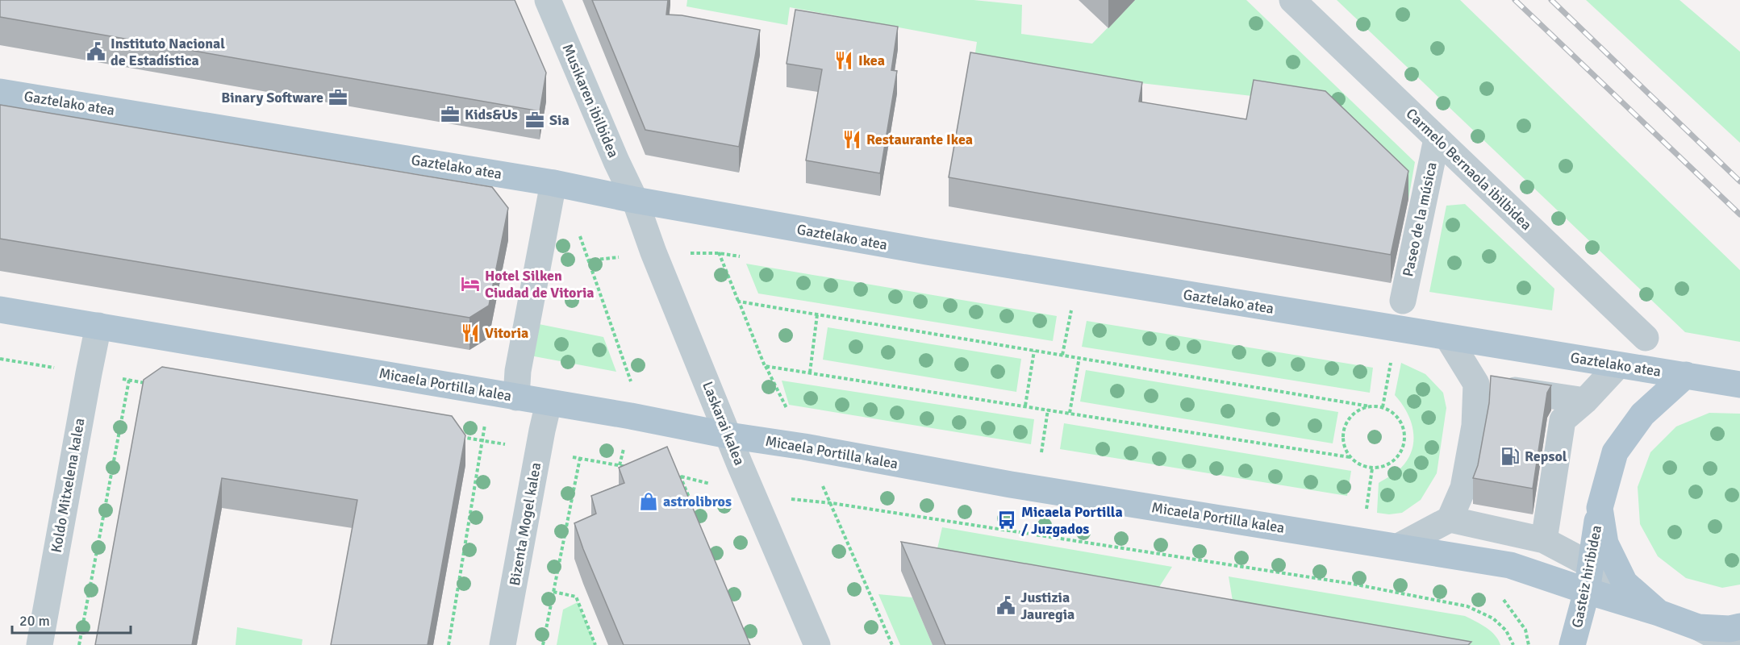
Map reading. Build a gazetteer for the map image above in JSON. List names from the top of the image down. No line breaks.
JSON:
{"streets":{"main road":["Gaztelako atea","Micaela Portilla kalea","Gasteiz hiribidea"],"street":["Musikaren ibilbidea","Carmelo Bernaola ibilbidea","Paseo de la música","Laskarai kalea","Koldo Mitxelena kalea","Bizenta Mogel kalea"]},"crossings":[["Musikaren ibilbidea","Gaztelako atea"],["Musikaren ibilbidea","Laskarai kalea"],["Gaztelako atea","Micaela Portilla kalea"],["Gaztelako atea","Laskarai kalea"],["Gaztelako atea","Gasteiz hiribidea"],["Carmelo Bernaola ibilbidea","Paseo de la música"],["Micaela Portilla kalea","Laskarai kalea"],["Micaela Portilla kalea","Koldo Mitxelena kalea"],["Micaela Portilla kalea","Bizenta Mogel kalea"],["Micaela Portilla kalea","Gasteiz hiribidea"]],"places":{"public building":["Instituto Nacional de Estadística","Justizia Jauregia"],"restaurant":["Ikea","Restaurante Ikea","Vitoria"],"office":["Binary Software","Kids&Us","Sia"],"hotel":["Hotel Silken Ciudad de Vitoria"],"fuel station":["Repsol"],"shop":["astrolibros"],"bus stop":["Micaela Portilla / Juzgados"]},"scale_bar":"20 m"}
